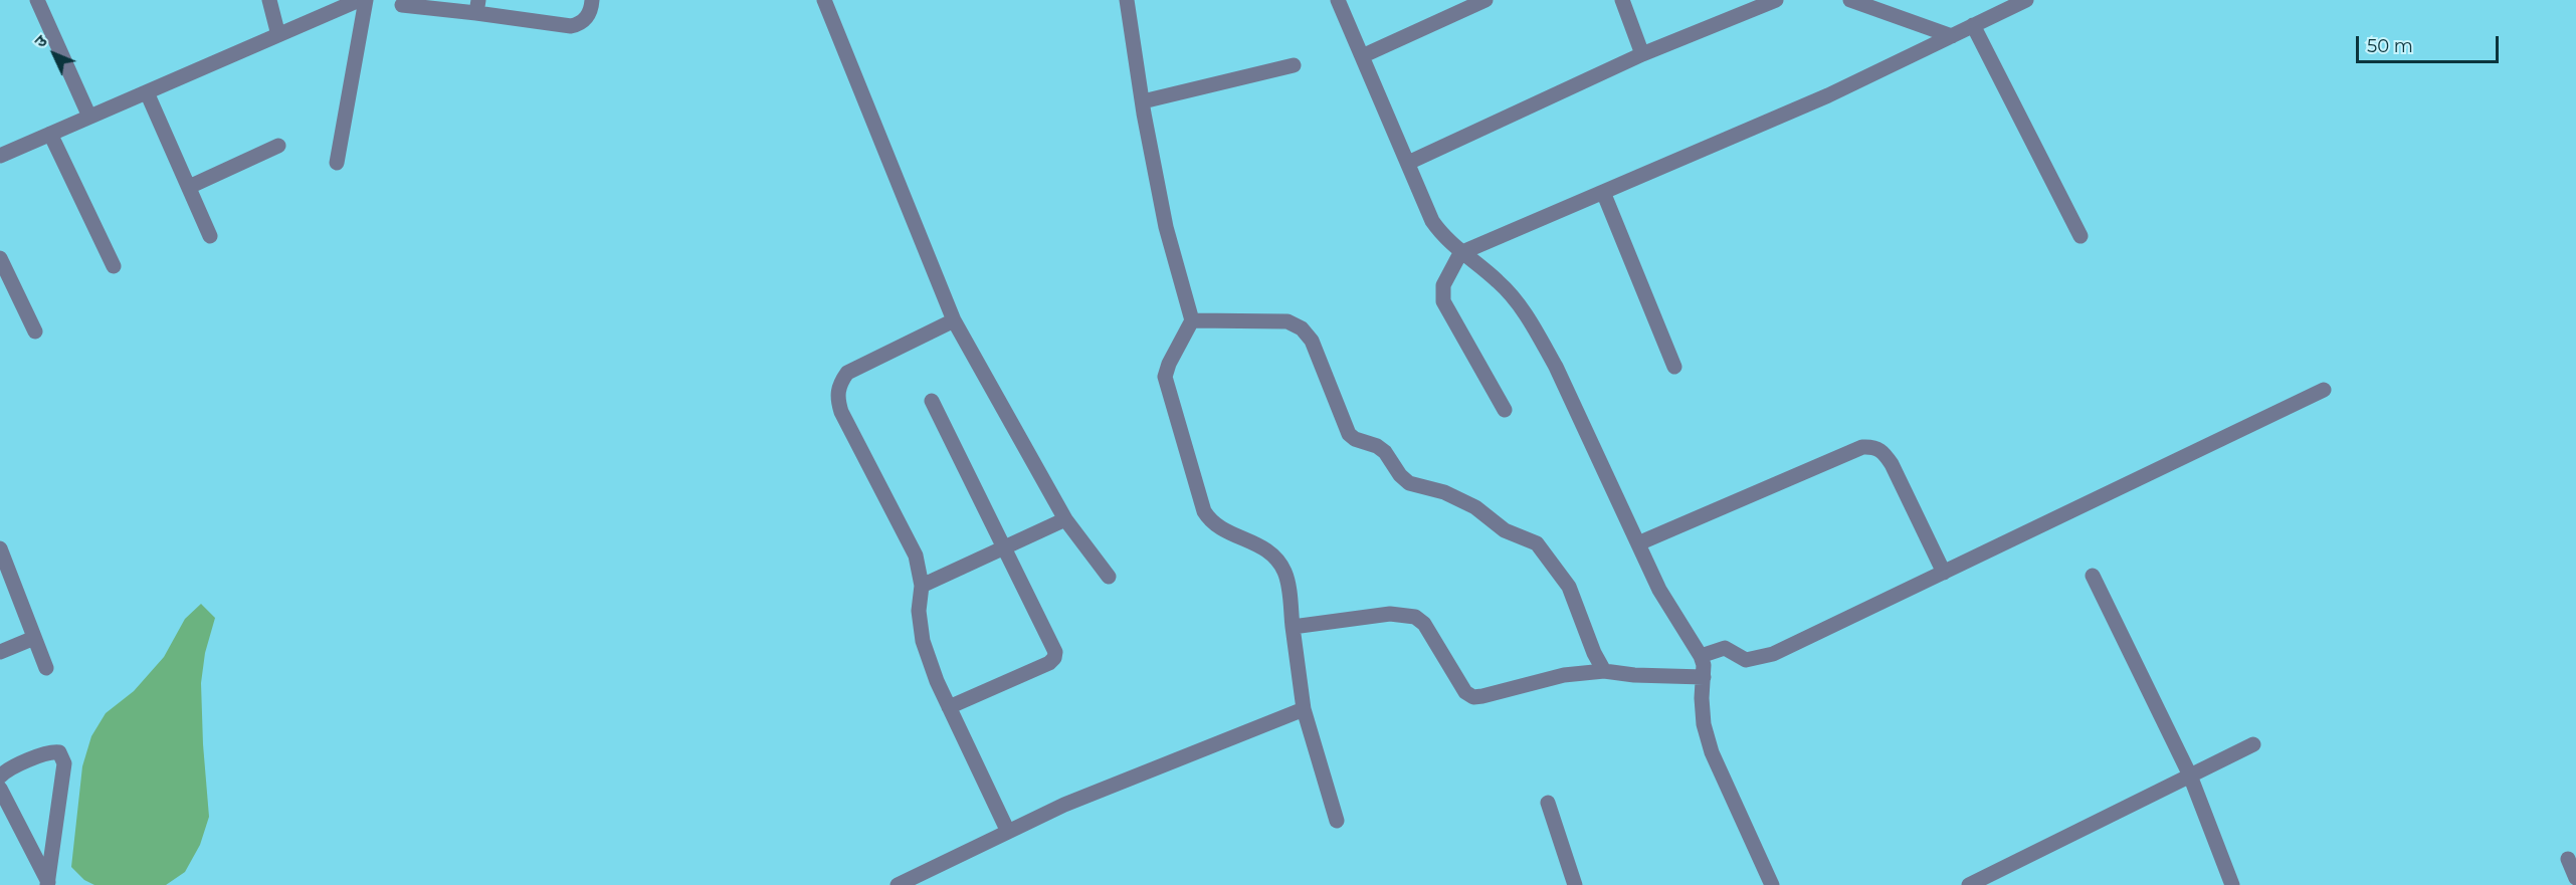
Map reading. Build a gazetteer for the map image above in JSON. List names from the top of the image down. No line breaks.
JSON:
{"scale_bar":"50 m","north":"top left"}
